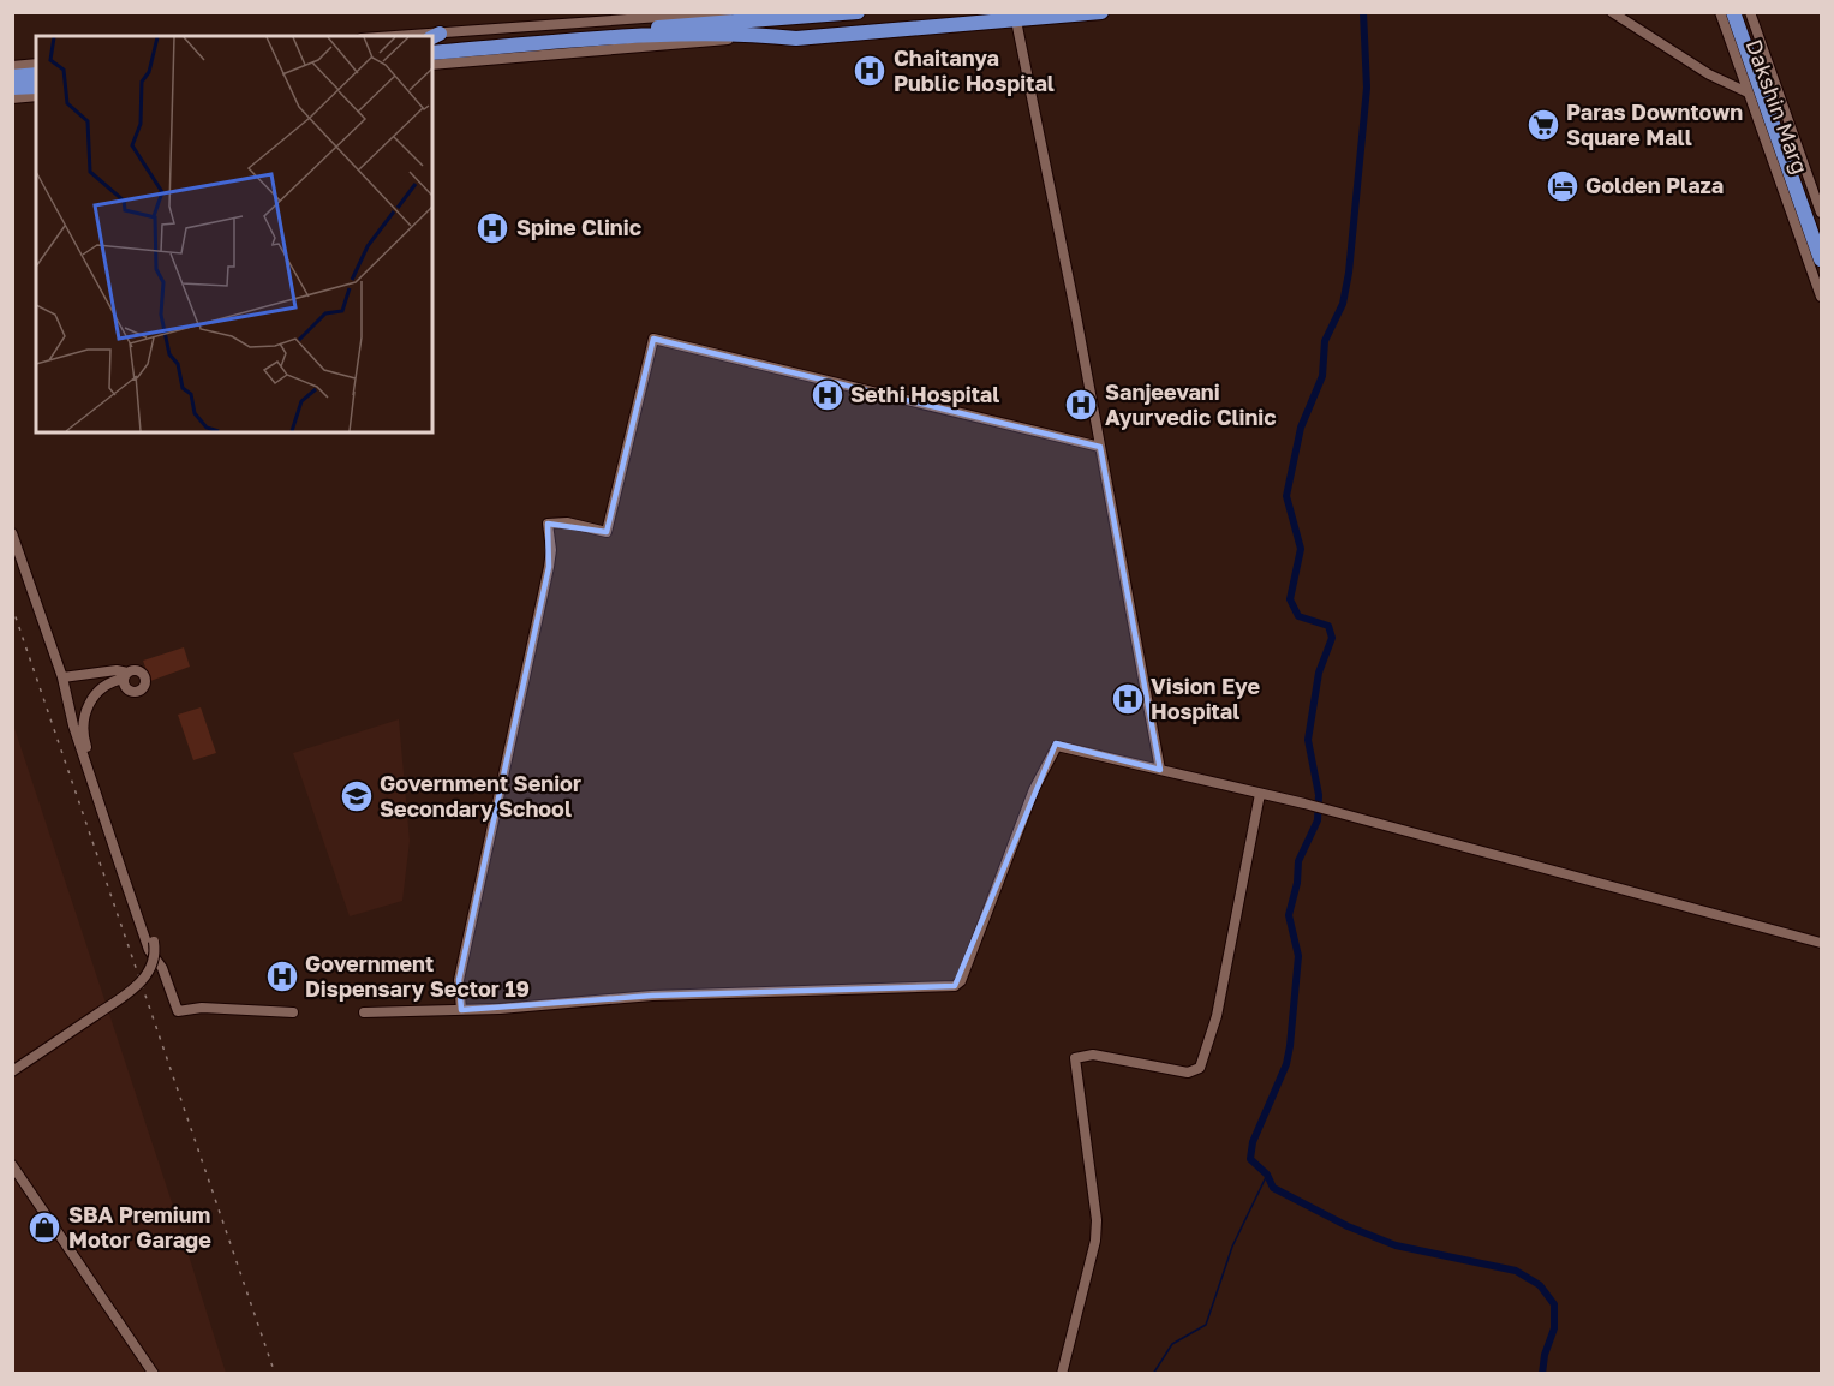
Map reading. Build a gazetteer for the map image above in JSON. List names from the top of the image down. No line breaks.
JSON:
{"streets":{"highway":["Dakshin Marg"]},"places":{"hospital":["Chaitanya Public Hospital","Spine Clinic","Sethi Hospital","Sanjeevani Ayurvedic Clinic","Vision Eye Hospital","Government Dispensary Sector 19"],"supermarket":["Paras Downtown Square Mall"],"hotel":["Golden Plaza"],"school or university":["Government Senior Secondary School"],"shop":["SBA Premium Motor Garage"]}}
